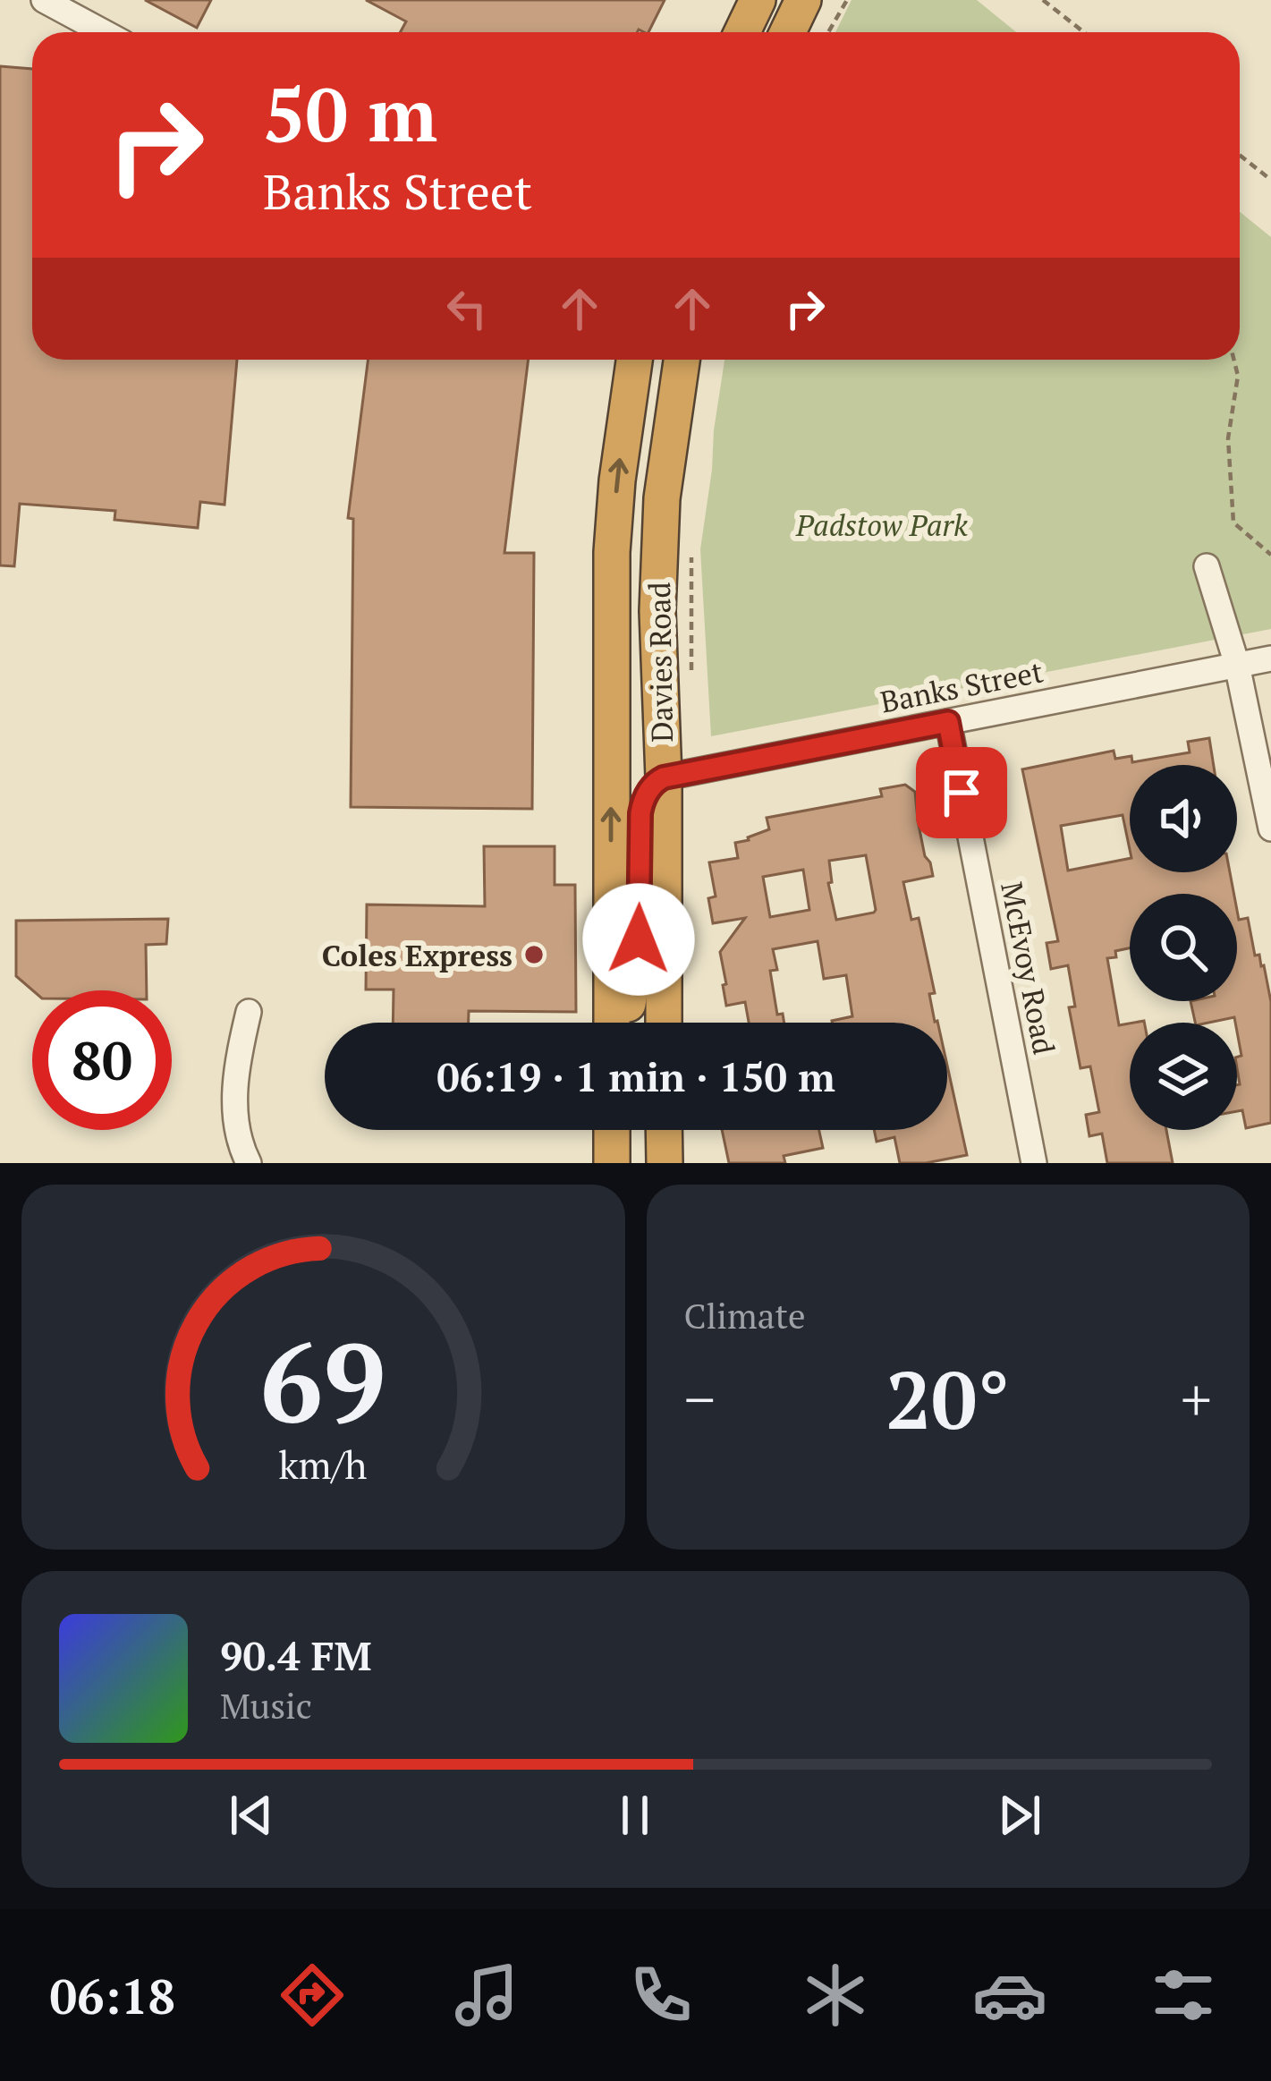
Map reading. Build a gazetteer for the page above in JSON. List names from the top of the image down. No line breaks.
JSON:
{"streets":{"highway":["Davies Road"],"street":["Banks Street","McEvoy Road"]},"crossings":[["Davies Road","Banks Street"],["Banks Street","McEvoy Road"]],"parks":["Padstow Park"],"places":["Coles Express"],"page":{"turn":["50 m","Banks Street"],"limit":"80","trip":"06:19 · 1 min · 150 m","tile":"Climate","heat":["−","20°","+"],"song":["90.4 FM","Music"],"tabs":"06:18","gauge":["69","km/h"]}}
